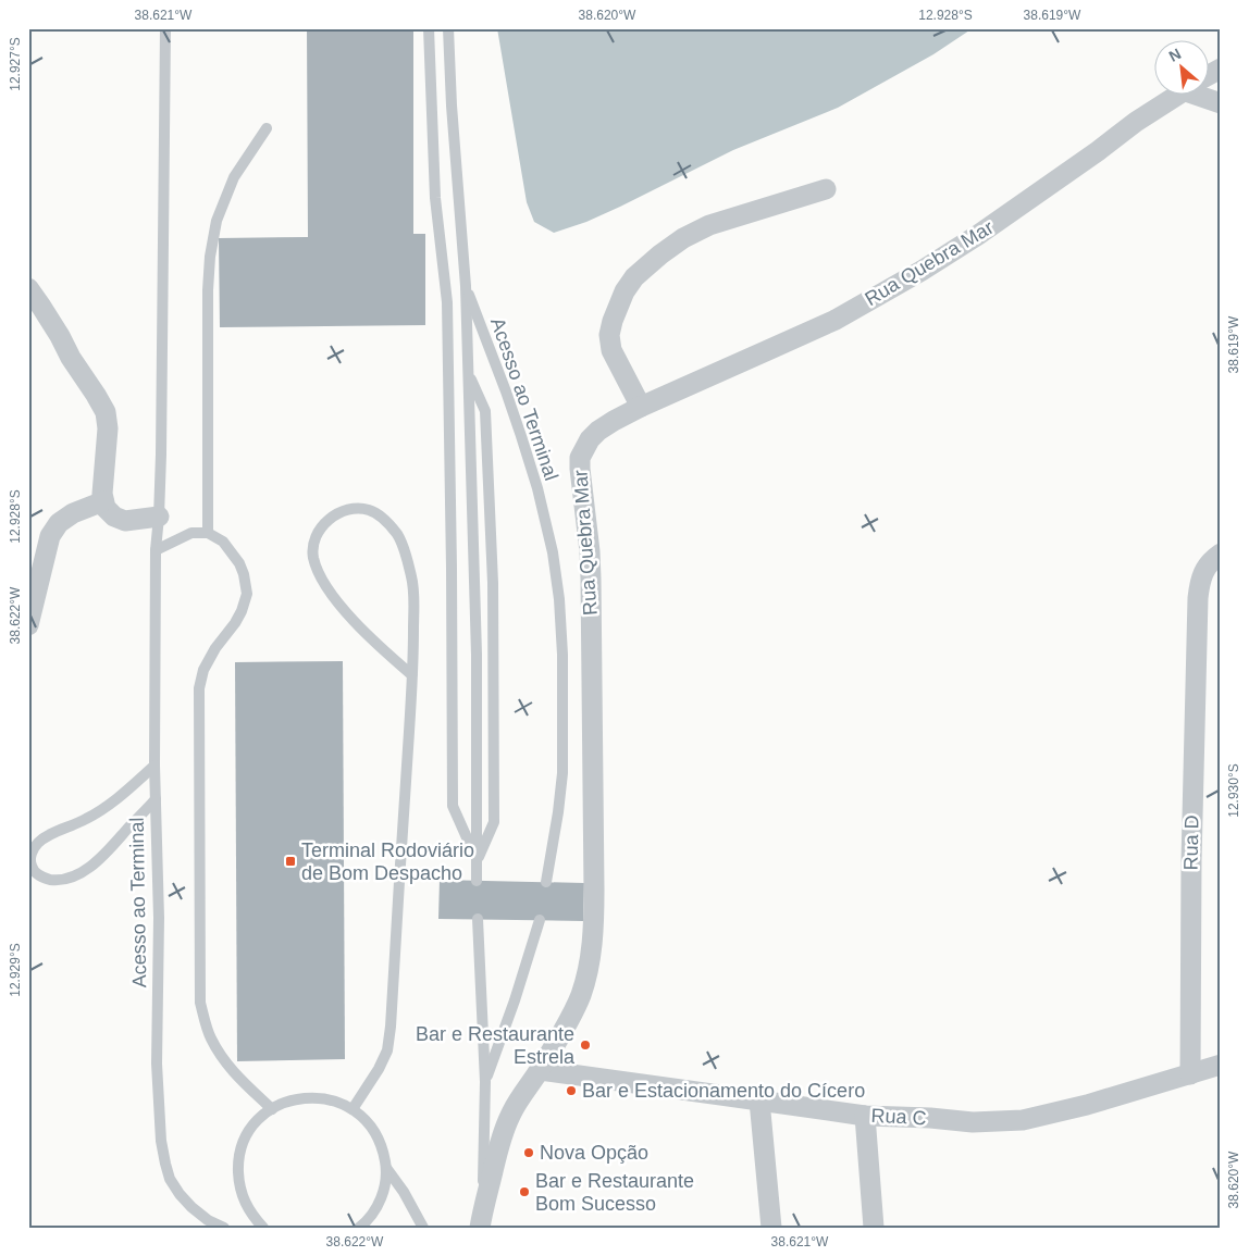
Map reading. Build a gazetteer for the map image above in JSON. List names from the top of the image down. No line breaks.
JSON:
{"streets":{"street":["Rua Quebra Mar","Rua D","Rua C"],"lane":["Acesso ao Terminal"]},"crossings":[["Rua Quebra Mar","Rua C"],["Rua D","Rua C"]],"places":{"transit":["Terminal Rodoviário de Bom Despacho"],"other":["Bar e Restaurante Estrela","Bar e Estacionamento do Cícero","Nova Opção","Bar e Restaurante Bom Sucesso"]},"north":"top left","coordinates":["38.621°W","38.620°W","12.928°S","38.619°W","12.927°S","38.622°W","12.930°S","12.929°S"]}
